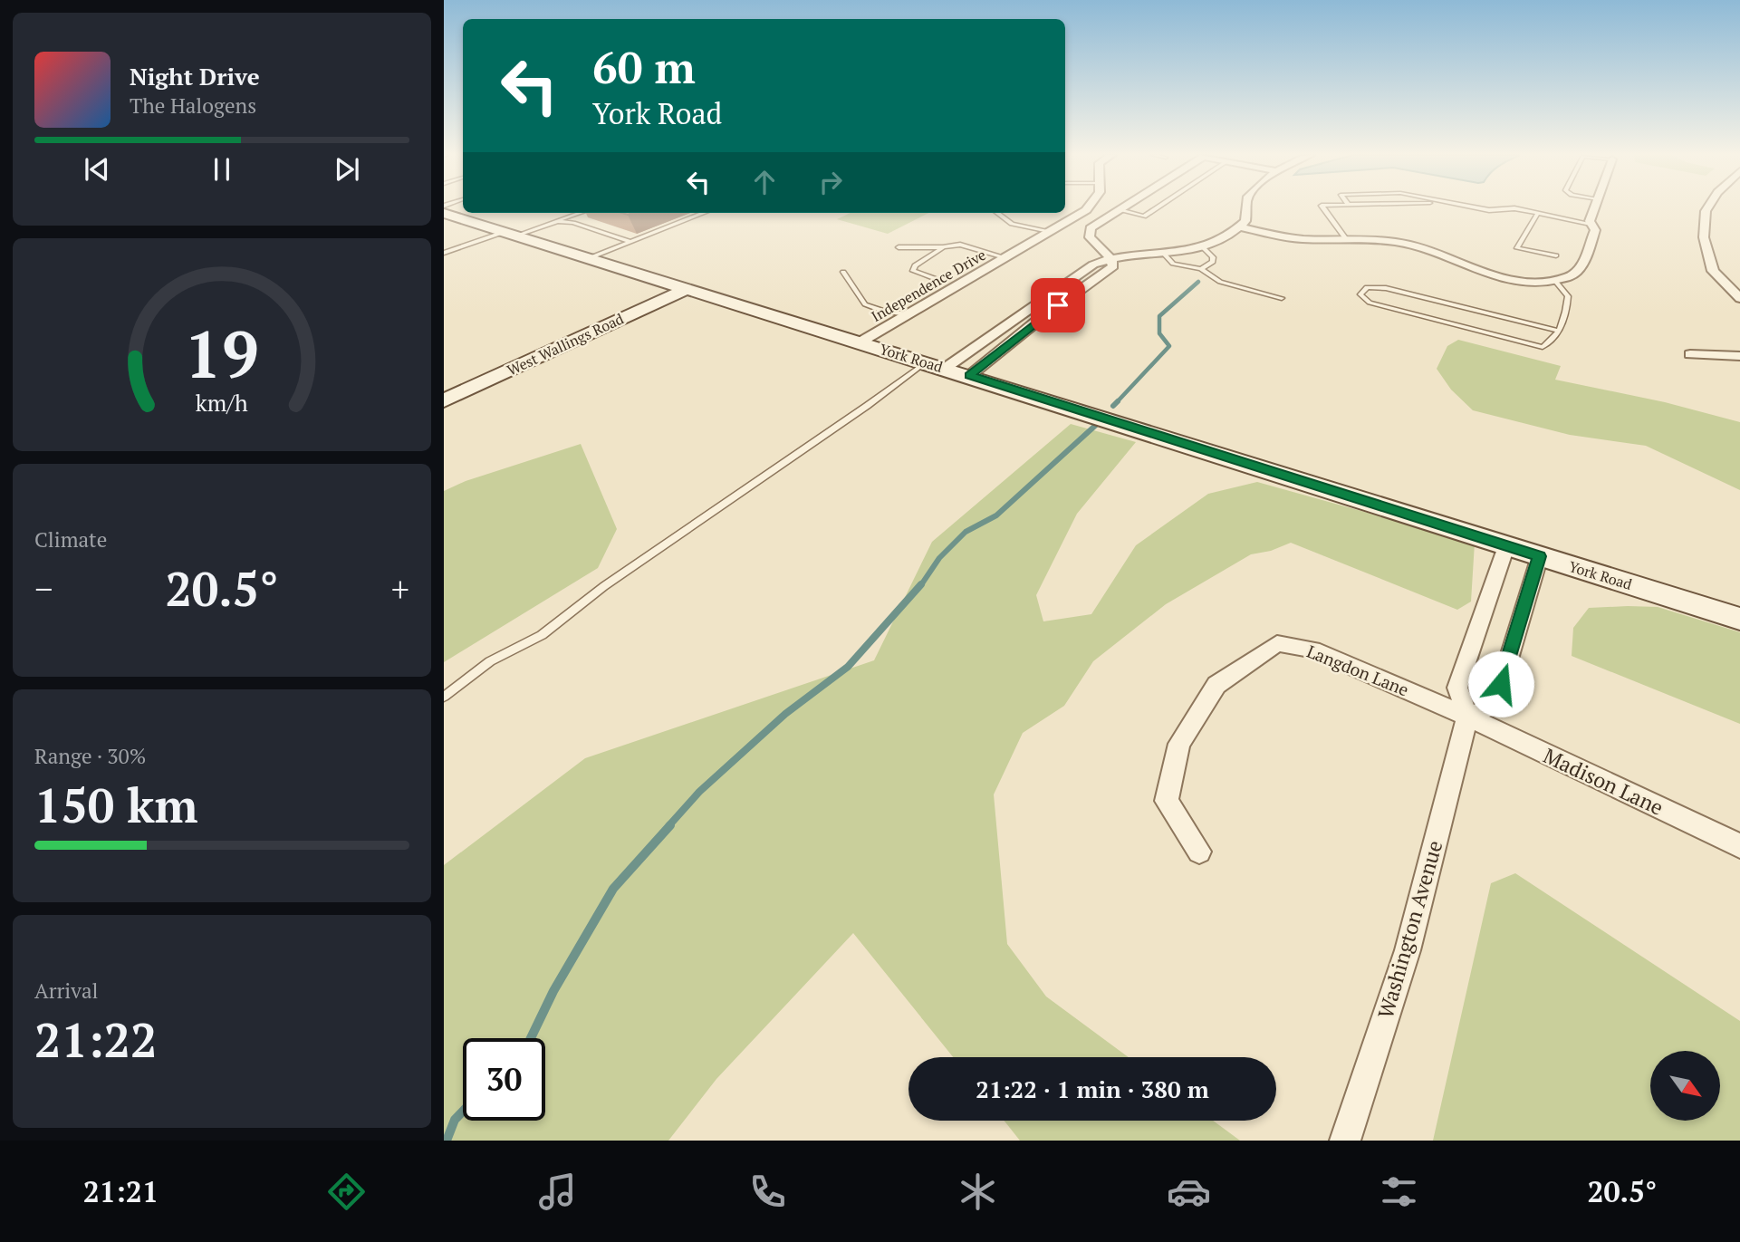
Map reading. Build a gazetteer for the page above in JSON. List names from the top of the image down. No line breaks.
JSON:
{"streets":{"street":["Independence Drive","West Wallings Road","York Road","Langdon Lane","Madison Lane","Washington Avenue"]},"crossings":[["Independence Drive","York Road"],["West Wallings Road","York Road"],["Langdon Lane","Madison Lane"],["Langdon Lane","Washington Avenue"],["Madison Lane","Washington Avenue"]],"north":"bottom right","page":{"turn":["60 m","York Road"],"song":["Night Drive","The Halogens"],"tile":["Climate",["Range · 30%","150 km"],["Arrival","21:22"]],"heat":["−","20.5°","+"],"limit":"30","trip":"21:22 · 1 min · 380 m","tabs":["21:21","20.5°"],"gauge":["19","km/h"]}}
